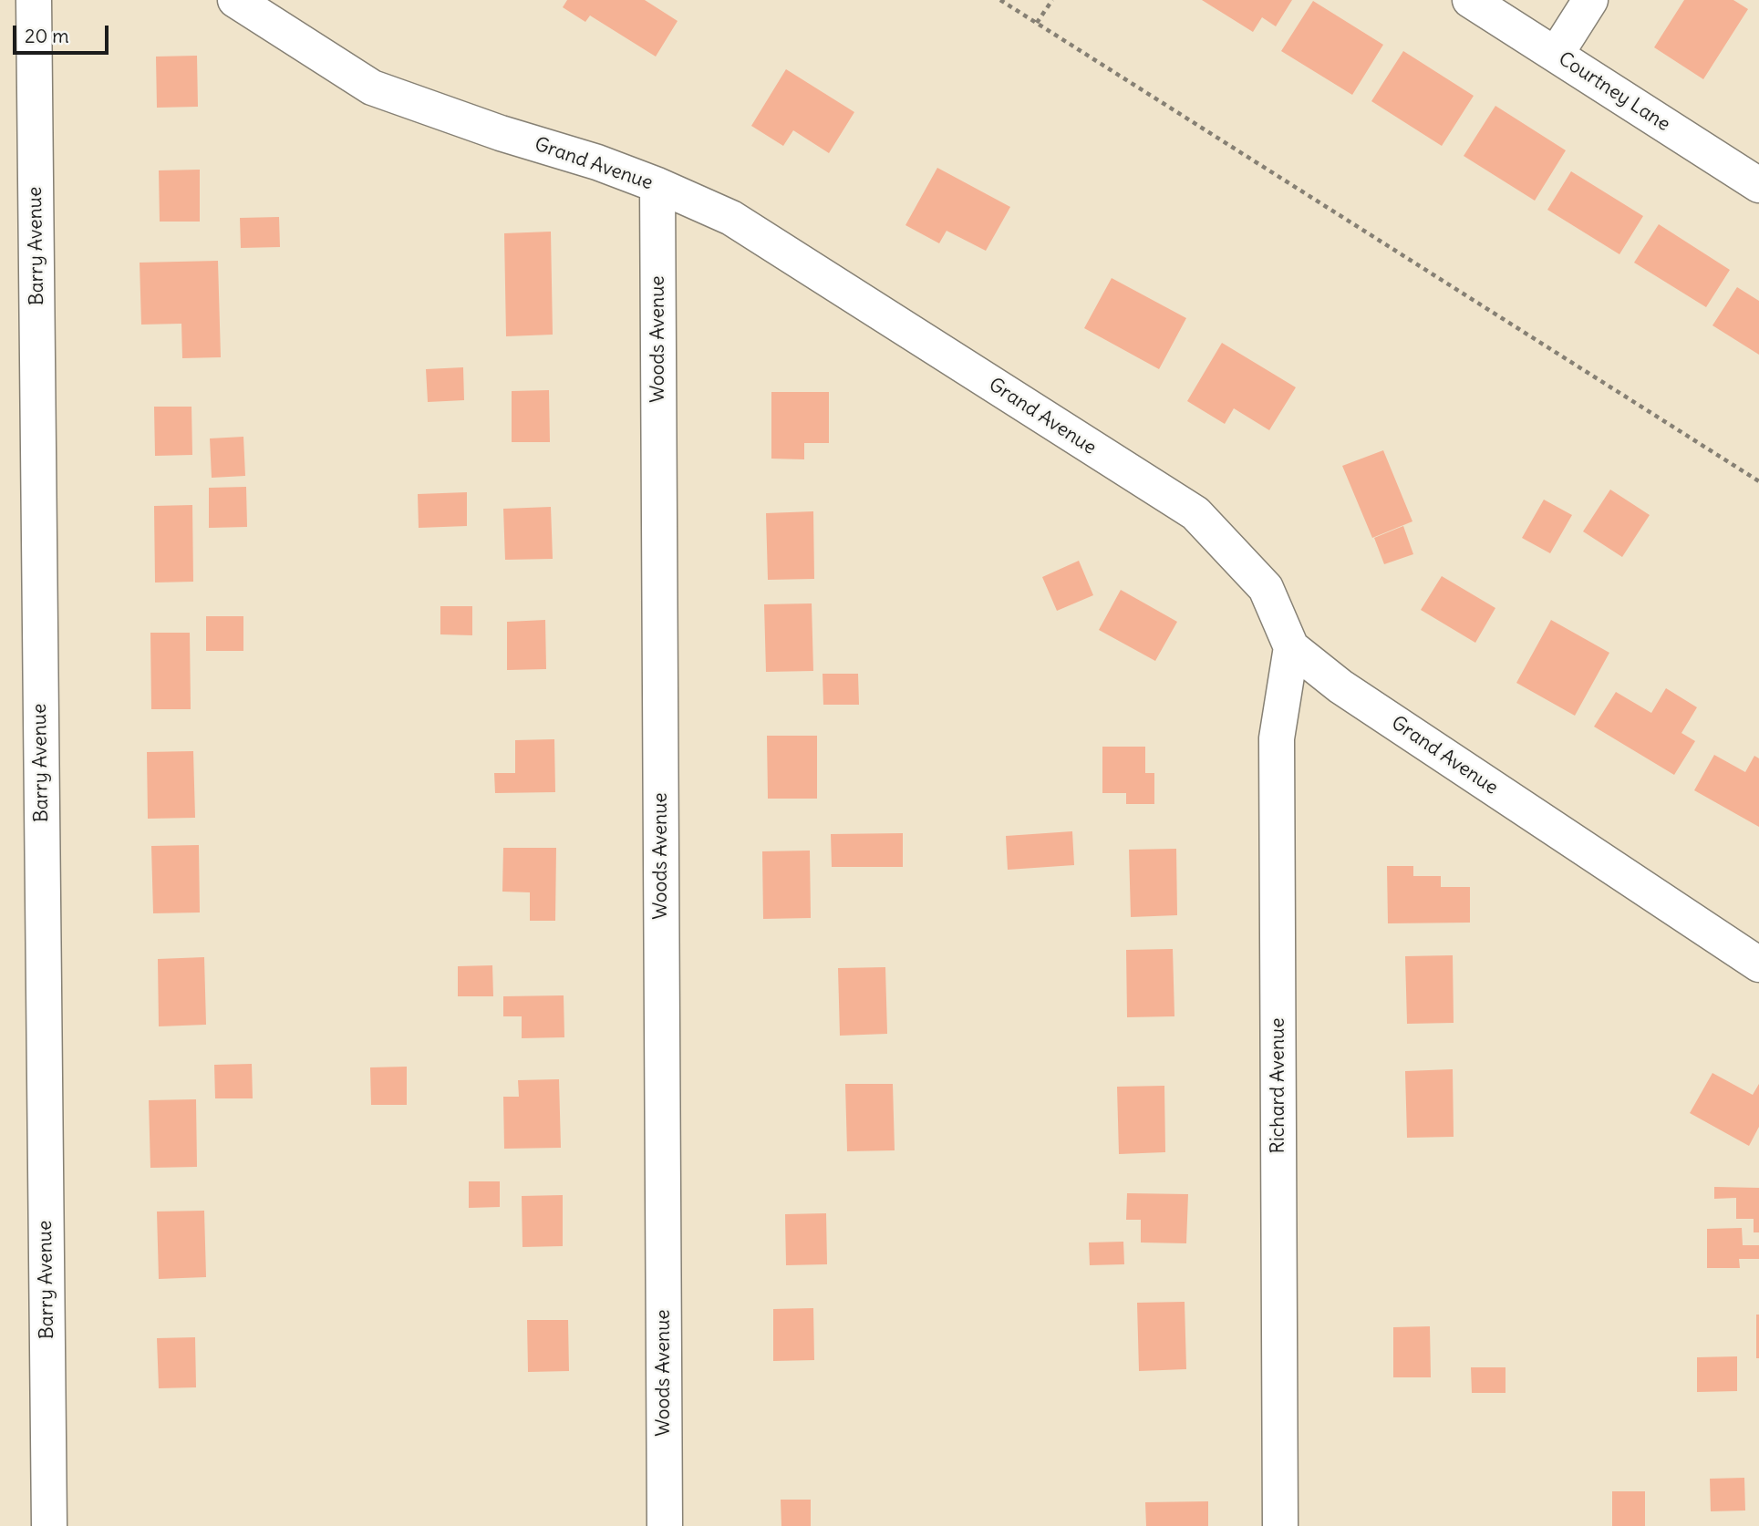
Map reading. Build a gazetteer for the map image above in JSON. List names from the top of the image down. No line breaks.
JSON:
{"streets":{"street":["Courtney Lane","Grand Avenue","Barry Avenue","Woods Avenue","Richard Avenue"]},"crossings":[["Grand Avenue","Woods Avenue"],["Grand Avenue","Richard Avenue"]],"scale_bar":"20 m"}
